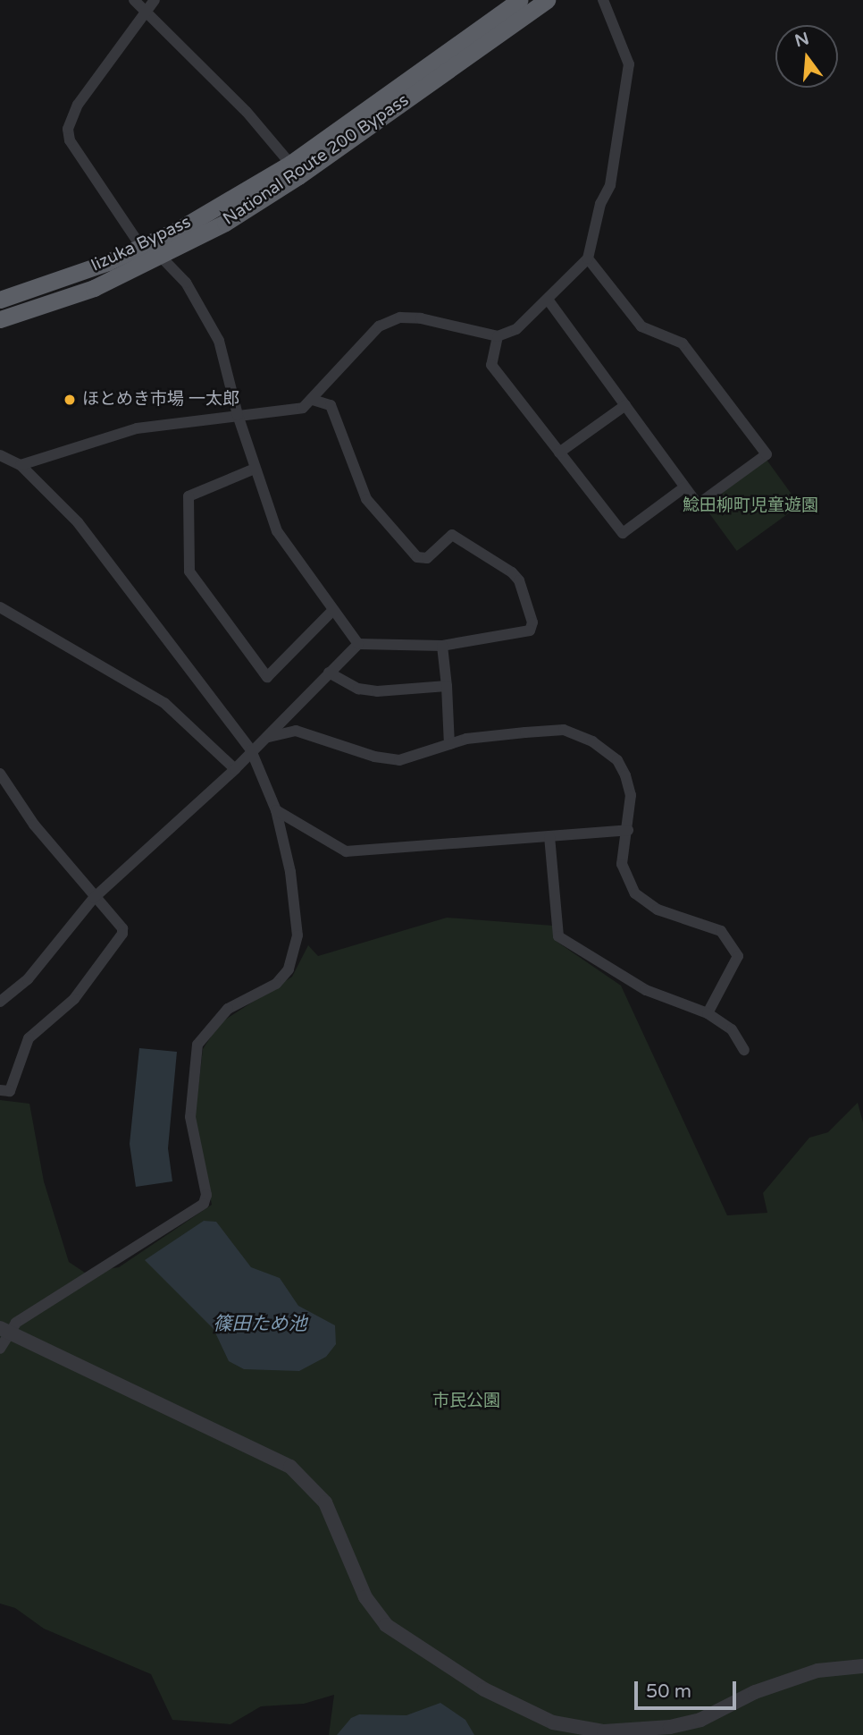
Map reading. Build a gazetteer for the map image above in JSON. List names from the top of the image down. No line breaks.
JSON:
{"streets":{"highway":["National Route 200 Bypass","Iizuka Bypass"]},"water":["篠田ため池"],"parks":["鯰田柳町児童遊園","市民公園"],"places":["ほとめき市場 一太郎"],"scale_bar":"50 m","north":"top"}
